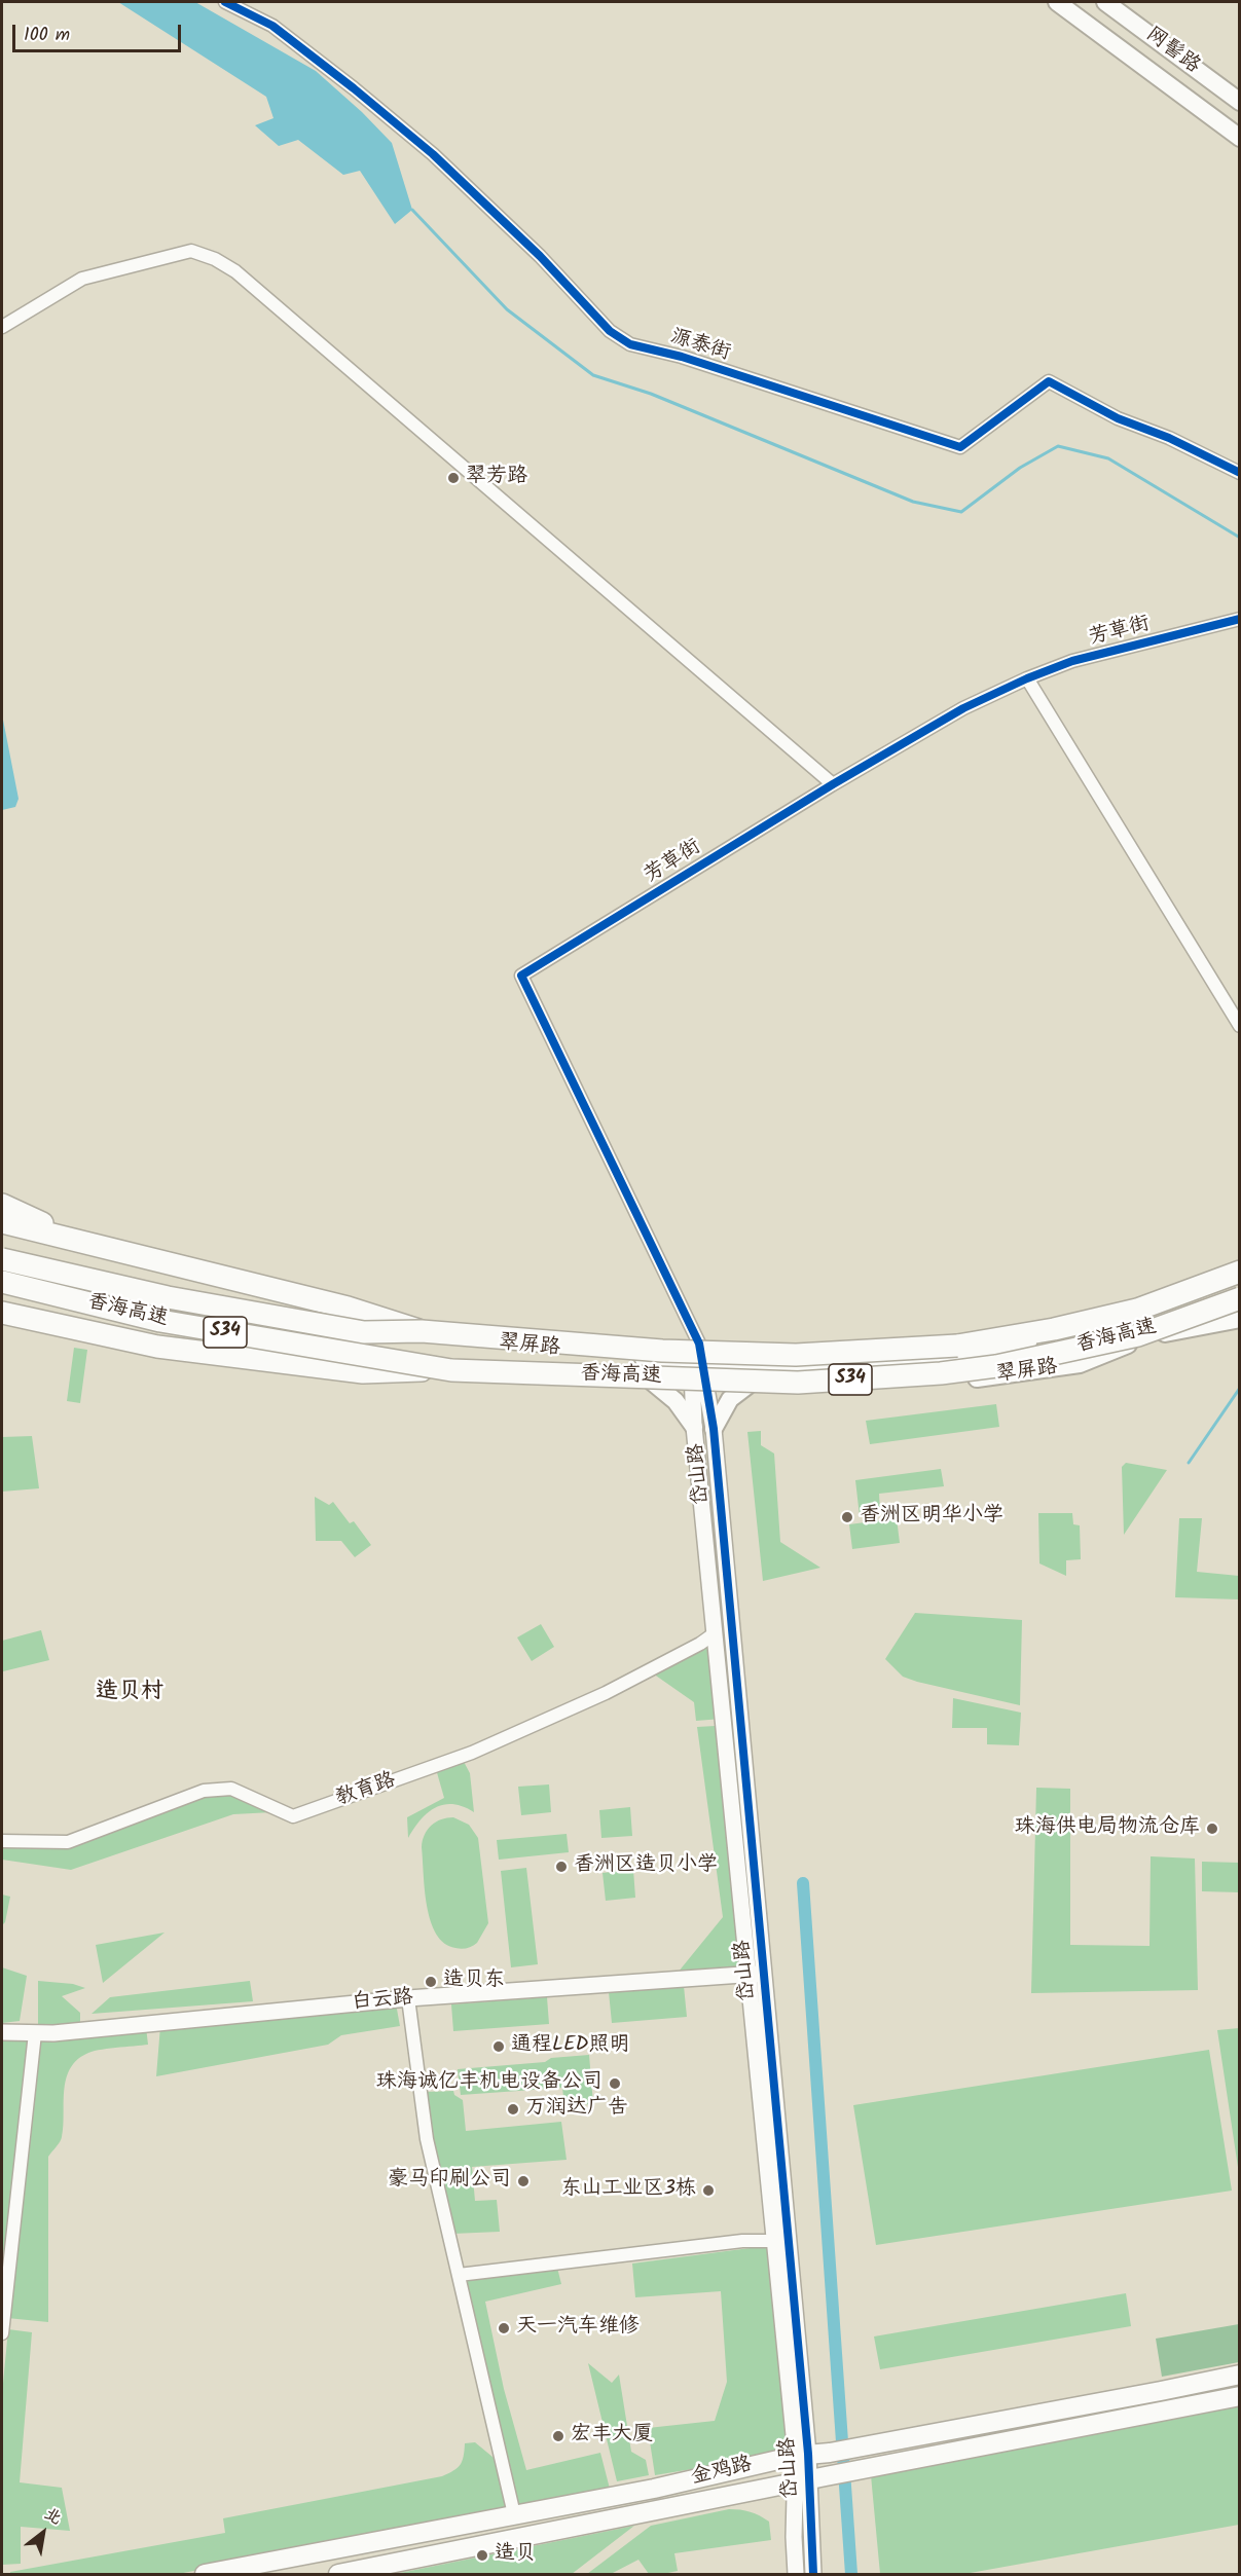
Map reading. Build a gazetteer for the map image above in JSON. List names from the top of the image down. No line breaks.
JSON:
{"streets":{"highway":["香海高速","S34"],"main road":["网髻路","翠屏路","金鸡路"],"street":["源泰街","芳草街","岱山路","教育路","白云路"]},"crossings":[["芳草街","翠屏路"],["芳草街","岱山路"],["香海高速","翠屏路"],["翠屏路","岱山路"],["岱山路","教育路"],["岱山路","白云路"],["岱山路","金鸡路"]],"districts":["造贝村"],"places":["翠芳路","香洲区明华小学","珠海供电局物流仓库","香洲区造贝小学","造贝东","通程LED照明","珠海诚亿丰机电设备公司","万润达广告","豪马印刷公司","东山工业区3栋","天一汽车维修","宏丰大厦","造贝"],"scale_bar":"100 m","north":"top right"}
